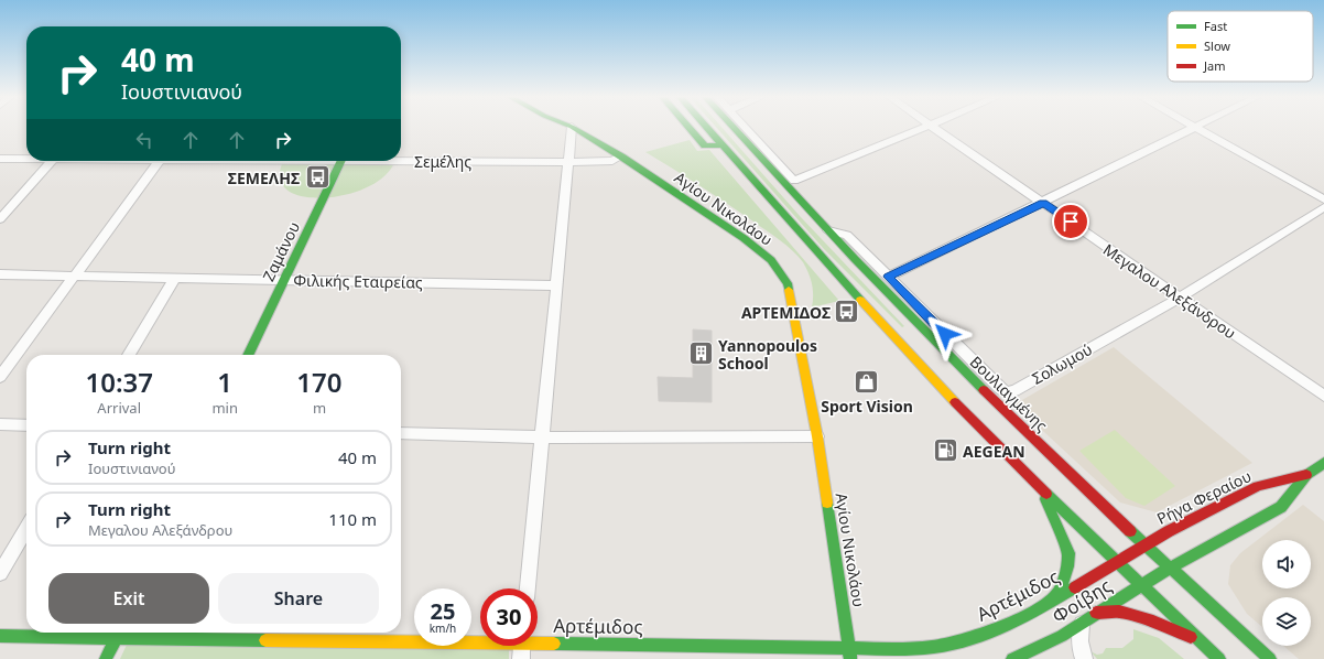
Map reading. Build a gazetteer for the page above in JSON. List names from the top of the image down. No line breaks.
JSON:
{"streets":{"street":["Σεμέλης","Αγίου Νικολάου","Ζαμάνου","Φιλικής Εταιρείας","Μεγαλου Αλεξάνδρου","Σολωμού","Βουλιαγμένης","Ρήγα Φεραίου","Αρτέμιδος","Φοίβης"]},"crossings":[["Σεμέλης","Αγίου Νικολάου"],["Αγίου Νικολάου","Αρτέμιδος"],["Ζαμάνου","Φιλικής Εταιρείας"],["Μεγαλου Αλεξάνδρου","Σολωμού"],["Σολωμού","Βουλιαγμένης"],["Βουλιαγμένης","Ρήγα Φεραίου"],["Βουλιαγμένης","Αρτέμιδος"],["Βουλιαγμένης","Φοίβης"],["Ρήγα Φεραίου","Αρτέμιδος"],["Ρήγα Φεραίου","Φοίβης"]],"places":{"bus stop":["ΣΕΜΕΛΗΣ","ΑΡΤΕΜΙΔΟΣ"],"building":["Yannopoulos School"],"shop":["Sport Vision"],"fuel station":["AEGEAN"]},"legend":["Fast","Slow","Jam"],"page":{"turn":["40 m","Ιουστινιανού"],"eta":["10:37","Arrival","1","min","170","m"],"list":[{"name":"Turn right","note":"Ιουστινιανού","value":"40 m"},{"name":"Turn right","note":"Μεγαλου Αλεξάνδρου","value":"110 m"}],"buttons":["Exit","Share"],"speed":"25 km/h","limit":"30"}}
